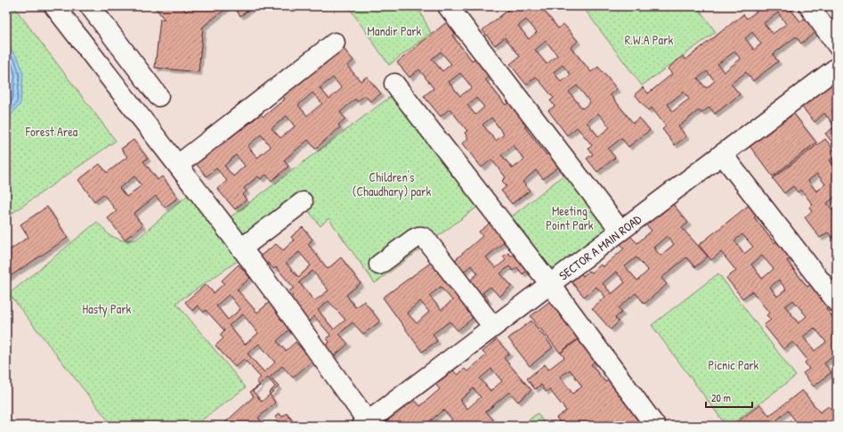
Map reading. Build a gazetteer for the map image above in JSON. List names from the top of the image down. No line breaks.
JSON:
{"streets":{"street":["SECTOR A MAIN ROAD"]},"parks":["Mandir Park","R.W.A Park","Forest Area","Children's (Chaudhary) park","Meeting Point Park","Hasty Park","Picnic Park"],"scale_bar":"20 m"}
